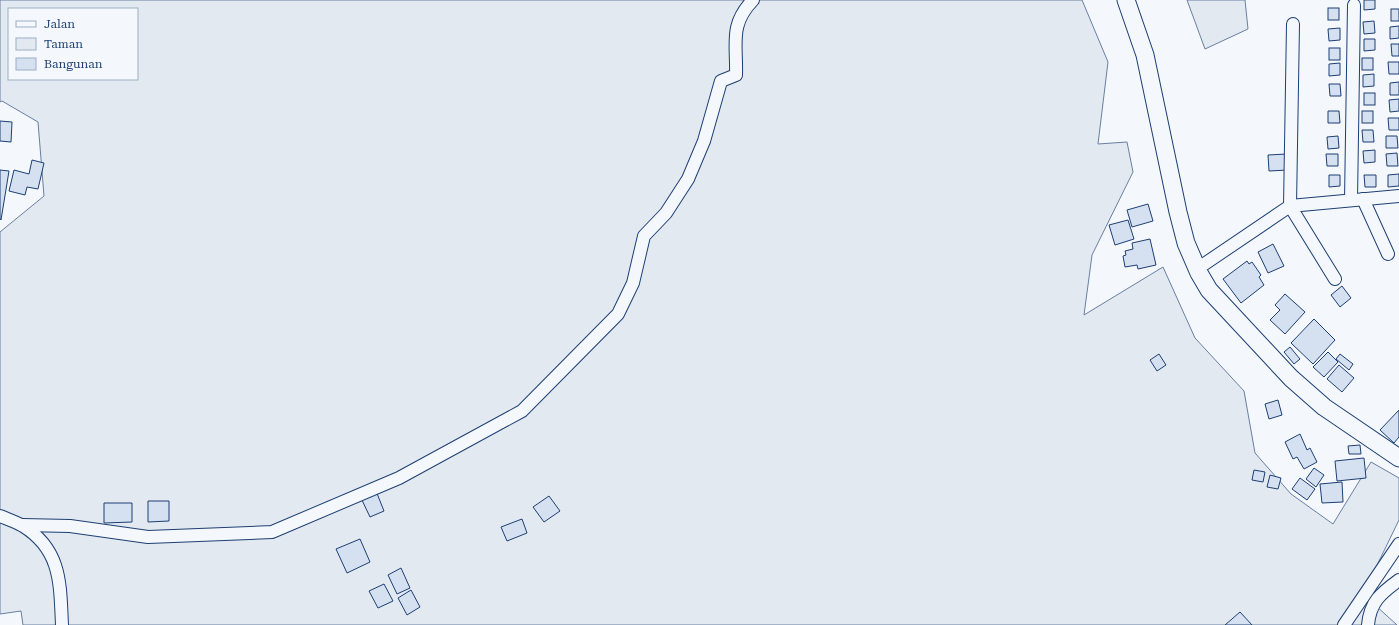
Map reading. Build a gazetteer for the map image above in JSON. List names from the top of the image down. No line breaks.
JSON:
{"legend":["Jalan","Taman","Bangunan"]}
